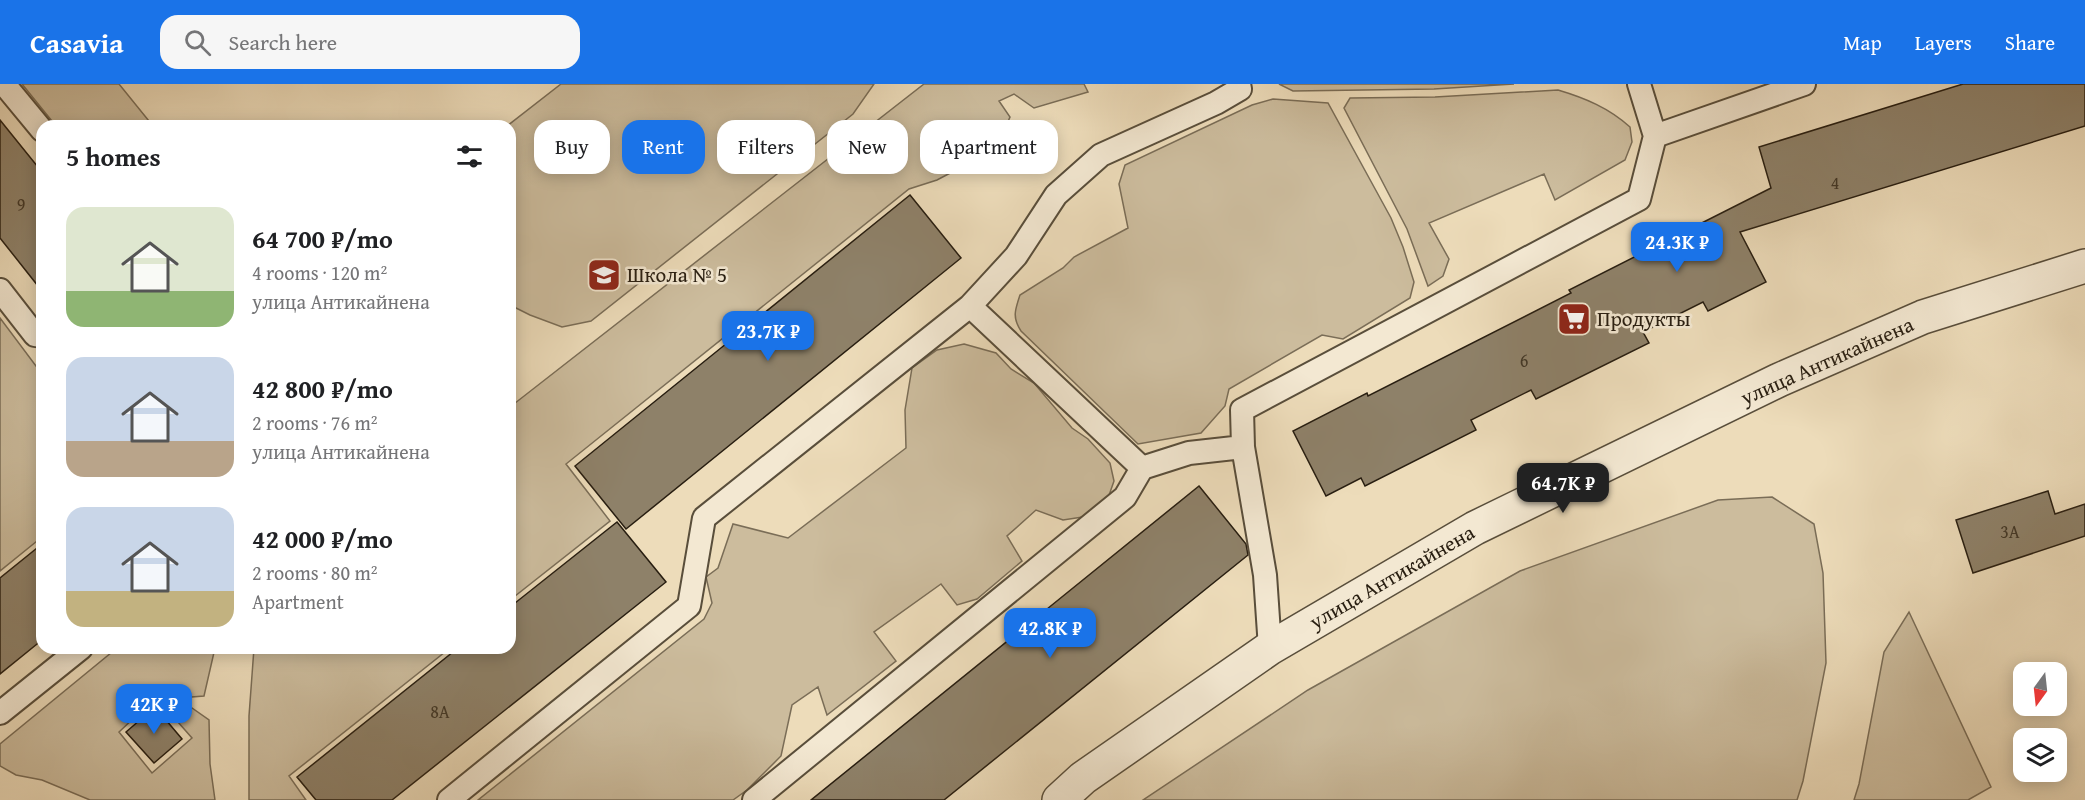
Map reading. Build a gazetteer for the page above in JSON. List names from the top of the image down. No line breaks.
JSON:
{"streets":{"street":["улица Антикайнена"]},"places":{"school or university":["Школа № 5"],"supermarket":["Продукты"]},"house_numbers":["4","9","6","3А","8А"],"north":"bottom","page":{"header":"Casavia","search":"Search here","nav":["Map","Layers","Share"],"chip":["Buy","Rent","Filters","New","Apartment"],"heading":"5 homes","list":[{"name":"64 700 ₽/mo","note":"4 rooms · 120 m² · улица Антикайнена"},{"name":"42 800 ₽/mo","note":"2 rooms · 76 m² · улица Антикайнена"},{"name":"42 000 ₽/mo","note":"2 rooms · 80 m² · Apartment"}],"price":["24.3K ₽","23.7K ₽","64.7K ₽","42.8K ₽","42K ₽"]}}
